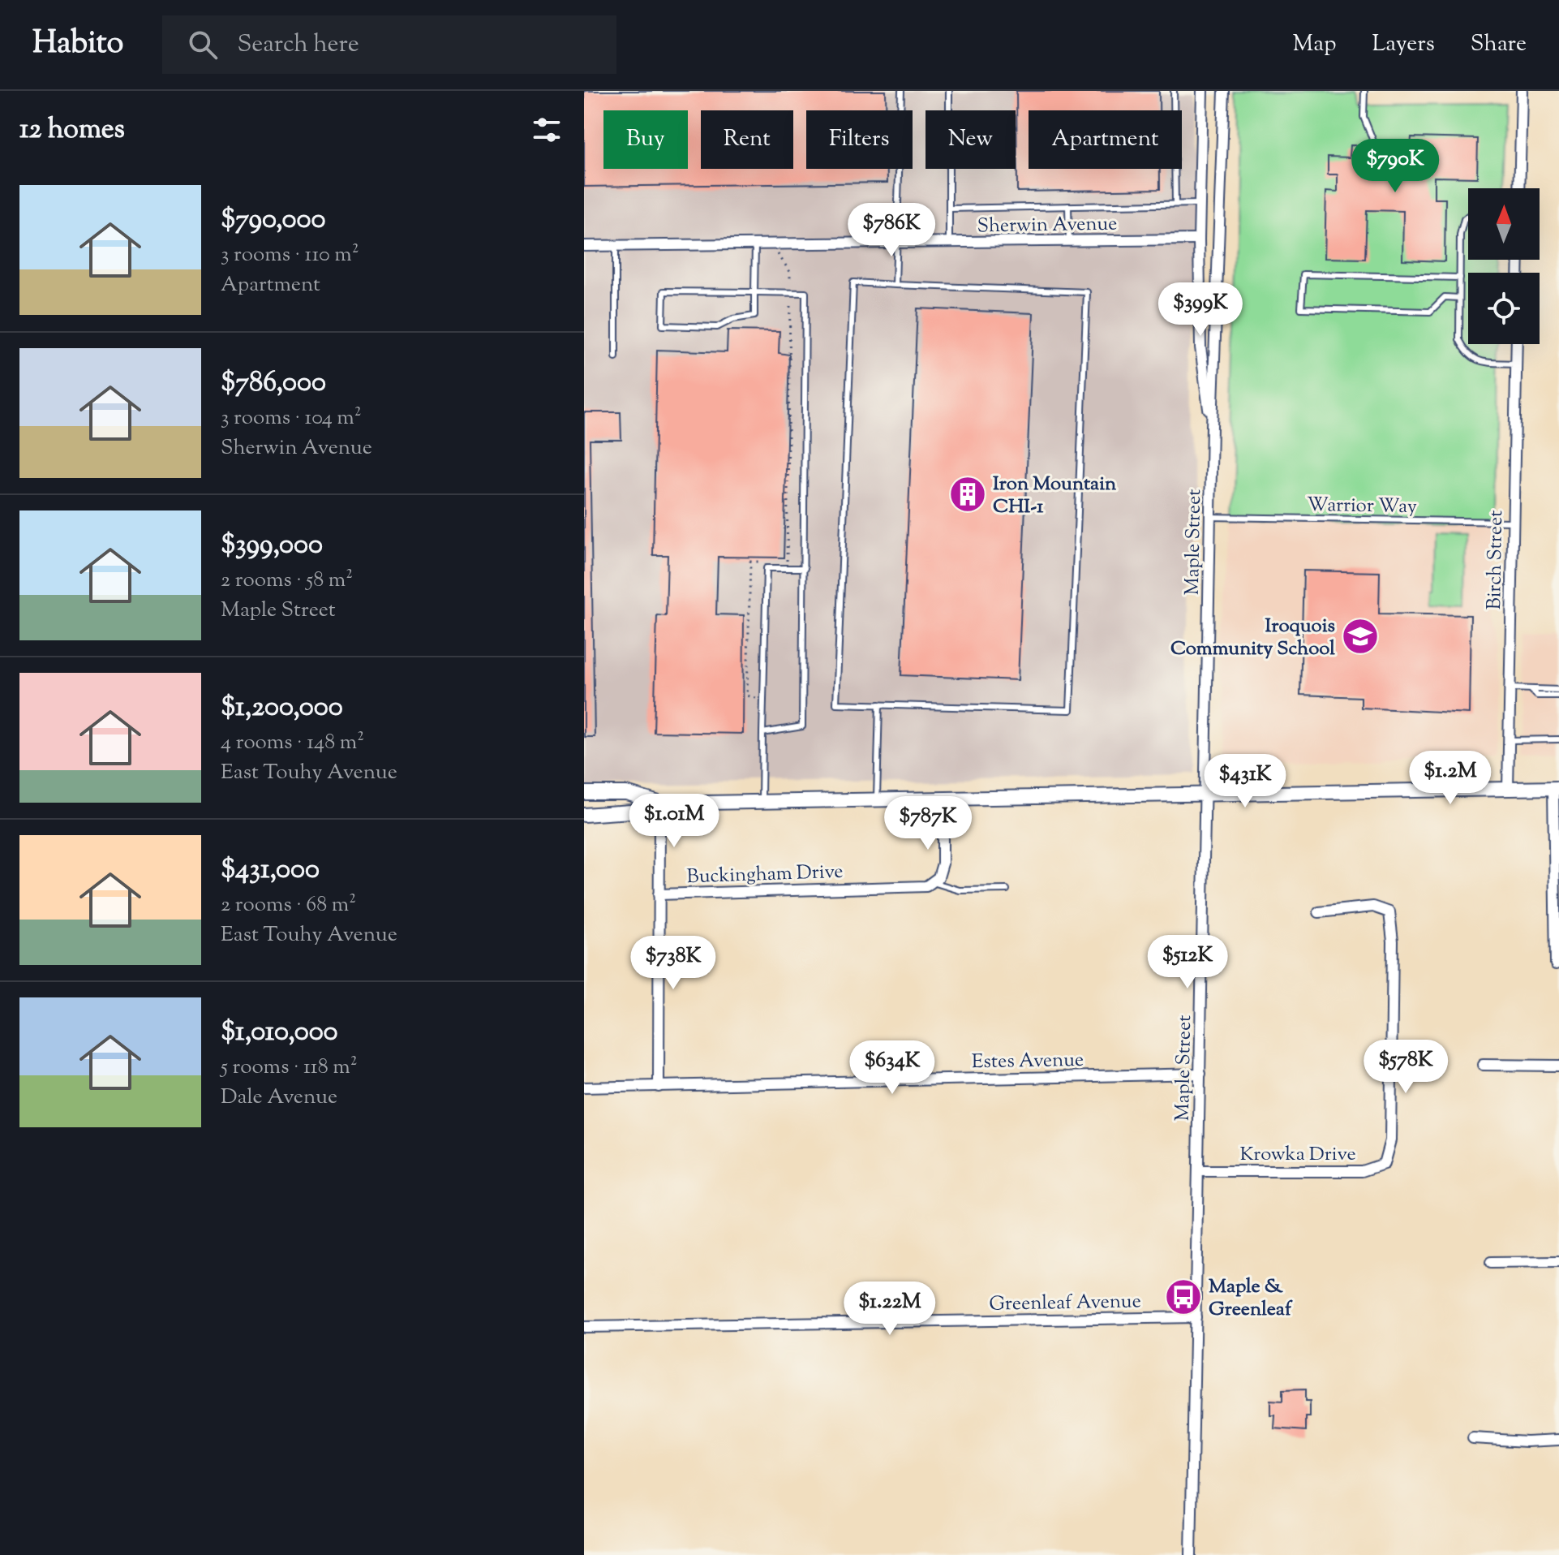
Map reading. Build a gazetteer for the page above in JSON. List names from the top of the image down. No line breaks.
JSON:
{"streets":{"street":["Sherwin Avenue","Maple Street","Birch Street","Buckingham Drive","Estes Avenue","Krowka Drive","Greenleaf Avenue"],"lane":["Warrior Way"]},"crossings":[["Sherwin Avenue","Maple Street"],["Warrior Way","Maple Street"],["Warrior Way","Birch Street"],["Maple Street","Estes Avenue"],["Maple Street","Krowka Drive"],["Maple Street","Greenleaf Avenue"]],"places":{"building":["Iron Mountain CHI-1"],"school or university":["Iroquois Community School"],"bus stop":["Maple & Greenleaf"]},"north":"top","page":{"header":"Habito","search":"Search here","nav":["Map","Layers","Share"],"heading":"12 homes","chip":["Buy","Rent","Filters","New","Apartment"],"price":["$790K","$786K","$399K","$1.2M","$431K","$1.01M","$787K","$512K","$738K","$578K","$634K","$1.22M"],"list":[{"name":"$790,000","note":"3 rooms · 110 m² · Apartment"},{"name":"$786,000","note":"3 rooms · 104 m² · Sherwin Avenue"},{"name":"$399,000","note":"2 rooms · 58 m² · Maple Street"},{"name":"$1,200,000","note":"4 rooms · 148 m² · East Touhy Avenue"},{"name":"$431,000","note":"2 rooms · 68 m² · East Touhy Avenue"},{"name":"$1,010,000","note":"5 rooms · 118 m² · Dale Avenue"}]}}
